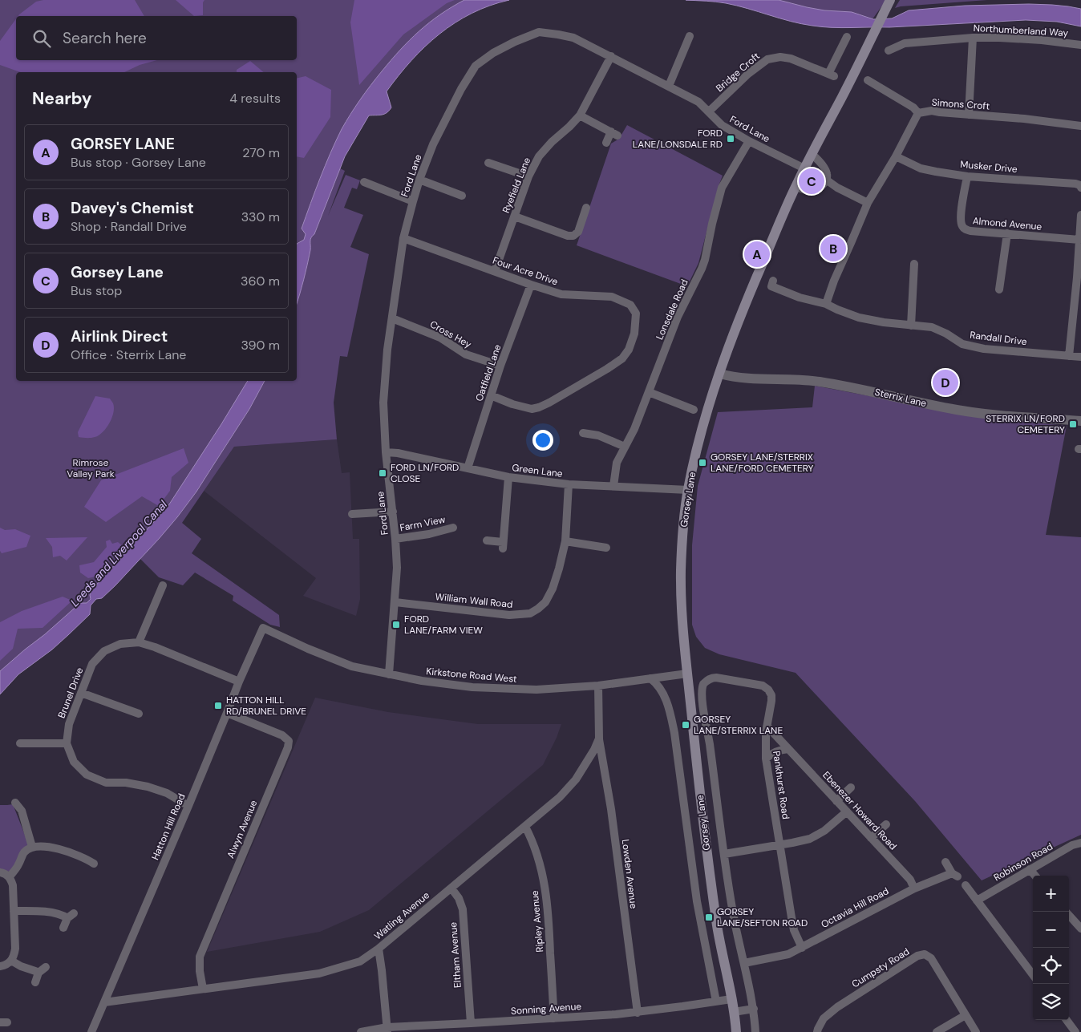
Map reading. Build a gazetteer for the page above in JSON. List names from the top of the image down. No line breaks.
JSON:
{"streets":{"main road":["Gorsey Lane"],"street":["Northumberland Way","Bridge Croft","Simons Croft","Ford Lane","Musker Drive","Ryefield Lane","Almond Avenue","Four Acre Drive","Lonsdale Road","Cross Hey","Randall Drive","Oatfield Lane","Sterrix Lane","Green Lane","Farm View","William Wall Road","Kirkstone Road West","Brunel Drive","Pankhurst Road","Ebenezer Howard Road","Hatton Hill Road","Alwyn Avenue","Robinson Road","Lowden Avenue","Octavia Hill Road","Watling Avenue","Ripley Avenue","Eltham Avenue","Cumpsty Road","Sonning Avenue"]},"crossings":[["Bridge Croft","Ford Lane"],["Simons Croft","Musker Drive"],["Ford Lane","Ryefield Lane"],["Ford Lane","Four Acre Drive"],["Ford Lane","Lonsdale Road"],["Ford Lane","Cross Hey"],["Ford Lane","Green Lane"],["Ford Lane","Gorsey Lane"],["Ford Lane","Farm View"],["Ford Lane","William Wall Road"],["Ford Lane","Kirkstone Road West"],["Musker Drive","Almond Avenue"],["Ryefield Lane","Four Acre Drive"],["Four Acre Drive","Oatfield Lane"],["Lonsdale Road","Green Lane"],["Cross Hey","Oatfield Lane"],["Oatfield Lane","Green Lane"],["Sterrix Lane","Gorsey Lane"],["Green Lane","Gorsey Lane"],["Green Lane","William Wall Road"],["Gorsey Lane","Kirkstone Road West"],["Gorsey Lane","Pankhurst Road"],["Gorsey Lane","Octavia Hill Road"],["Gorsey Lane","Sonning Avenue"],["Kirkstone Road West","Hatton Hill Road"],["Kirkstone Road West","Watling Avenue"],["Brunel Drive","Hatton Hill Road"],["Pankhurst Road","Ebenezer Howard Road"],["Pankhurst Road","Octavia Hill Road"],["Ebenezer Howard Road","Octavia Hill Road"],["Hatton Hill Road","Alwyn Avenue"],["Hatton Hill Road","Watling Avenue"],["Alwyn Avenue","Watling Avenue"],["Lowden Avenue","Watling Avenue"],["Lowden Avenue","Sonning Avenue"],["Watling Avenue","Ripley Avenue"],["Watling Avenue","Eltham Avenue"],["Ripley Avenue","Sonning Avenue"],["Eltham Avenue","Sonning Avenue"]],"water":["Leeds and Liverpool Canal"],"parks":["Rimrose Valley Park"],"places":{"transit":["FORD LANE/LONSDALE RD","STERRIX LN/FORD CEMETERY","GORSEY LANE/STERRIX LANE/FORD CEMETERY","FORD LN/FORD CLOSE","FORD LANE/FARM VIEW","HATTON HILL RD/BRUNEL DRIVE","GORSEY LANE/STERRIX LANE","GORSEY LANE/SEFTON ROAD"]},"page":{"search":"Search here","heading":["Nearby","4 results"],"list":[{"mark":"A","name":"GORSEY LANE","note":"Bus stop · Gorsey Lane","value":"270 m"},{"mark":"B","name":"Davey's Chemist","note":"Shop · Randall Drive","value":"330 m"},{"mark":"C","name":"Gorsey Lane","note":"Bus stop","value":"360 m"},{"mark":"D","name":"Airlink Direct","note":"Office · Sterrix Lane","value":"390 m"}],"pins":["C","B","A","D"],"map_buttons":["+","−"]}}
